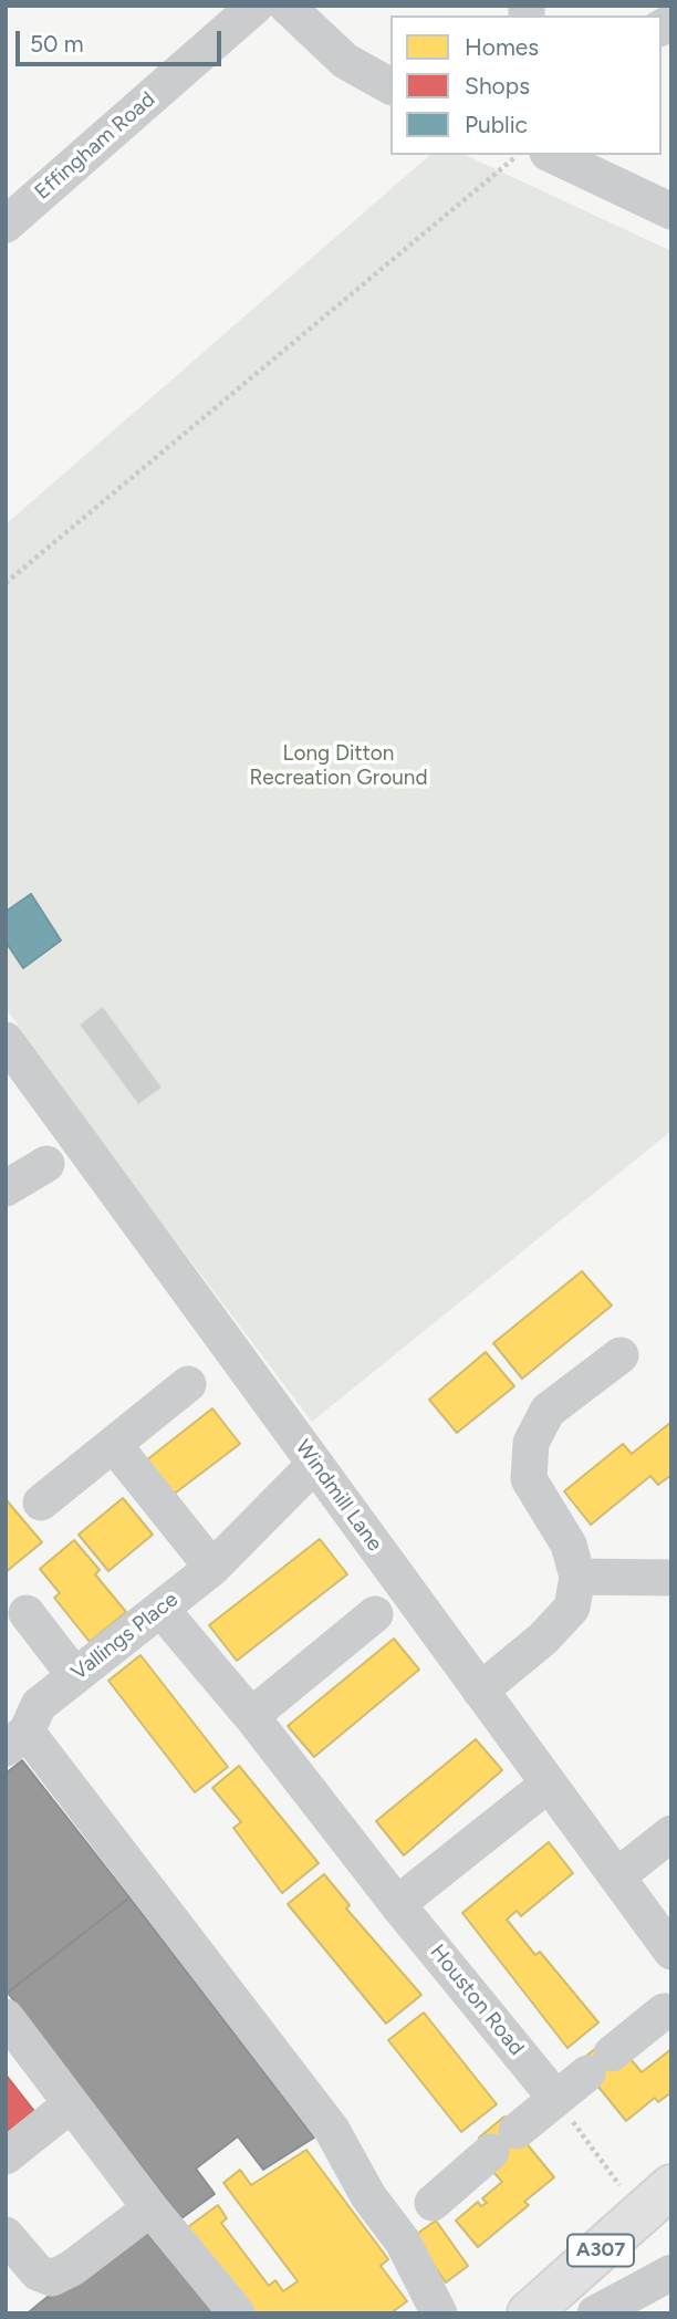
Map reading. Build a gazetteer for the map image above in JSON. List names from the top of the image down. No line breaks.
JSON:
{"streets":{"main road":["A307"],"street":["Effingham Road","Windmill Lane","Vallings Place","Houston Road"]},"crossings":[["Windmill Lane","Vallings Place"]],"parks":["Long Ditton Recreation Ground"],"legend":["Homes","Shops","Public"],"scale_bar":"50 m"}
